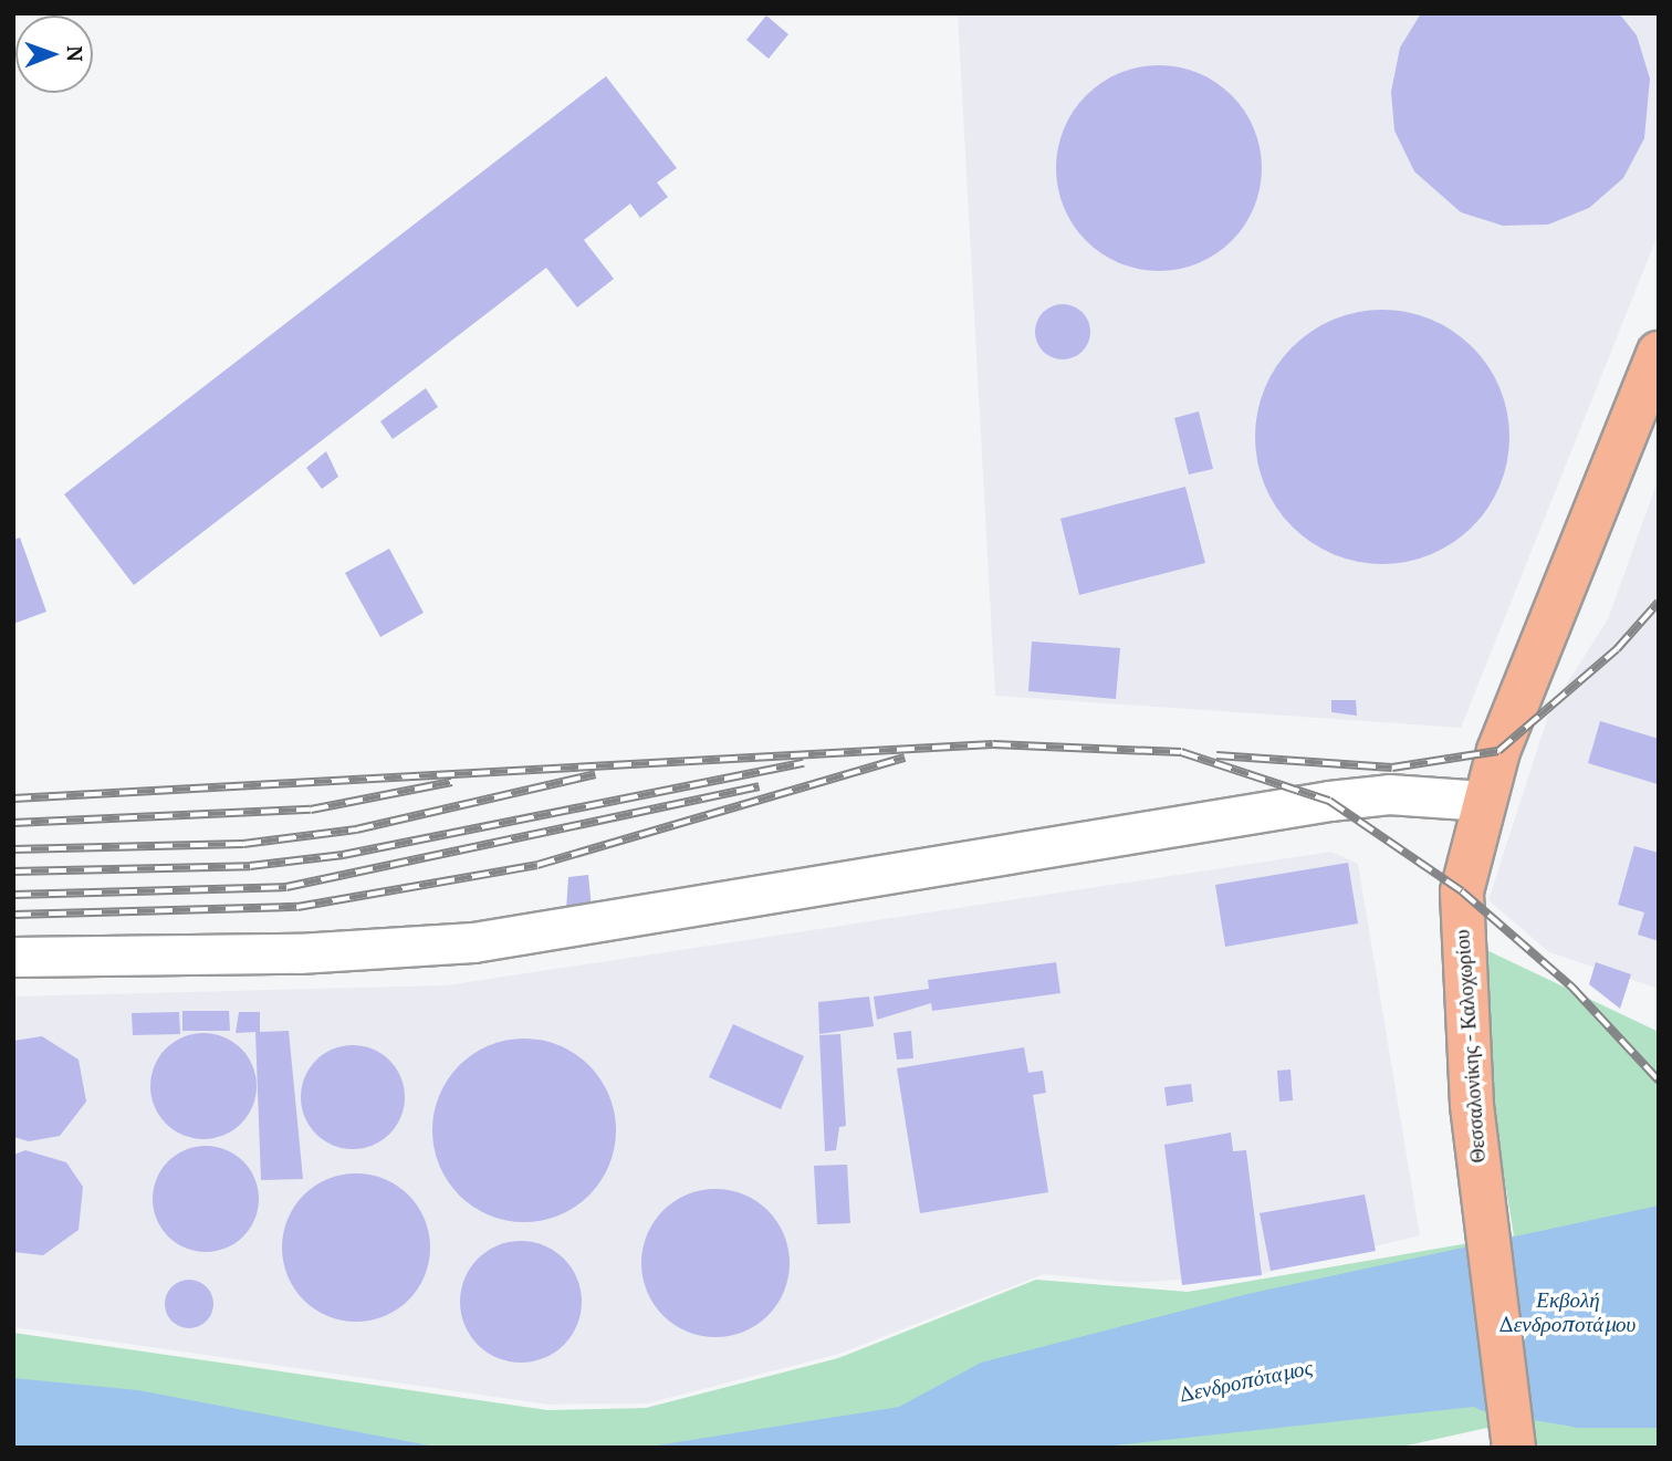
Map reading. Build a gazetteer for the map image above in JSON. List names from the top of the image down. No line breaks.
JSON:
{"streets":{"main road":["Θεσσαλονίκης - Καλοχωρίου"]},"water":["Εκβολή Δενδροποτάμου","Δενδροπόταμος"],"north":"right"}
